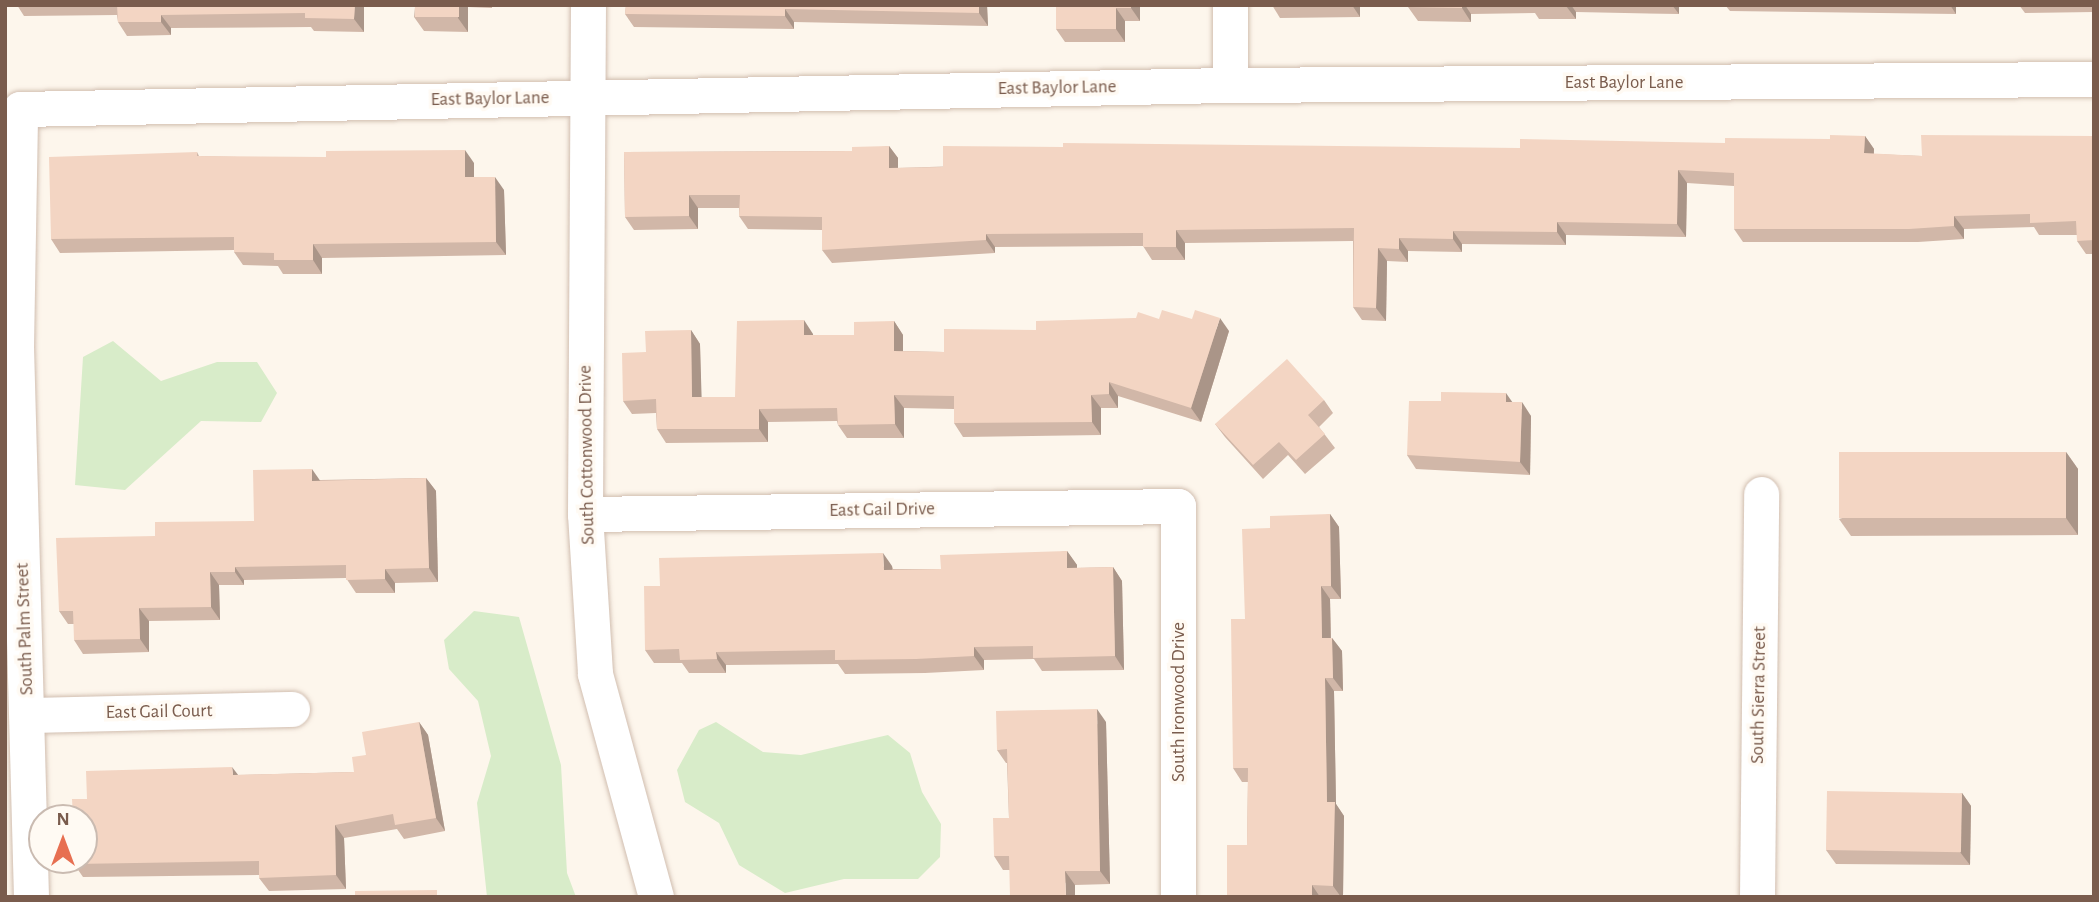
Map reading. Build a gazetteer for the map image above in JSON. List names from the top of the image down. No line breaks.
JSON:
{"streets":{"street":["East Baylor Lane","South Cottonwood Drive","East Gail Drive","South Palm Street","South Sierra Street","South Ironwood Drive","East Gail Court"]},"crossings":[["East Baylor Lane","South Cottonwood Drive"],["East Baylor Lane","South Palm Street"],["South Cottonwood Drive","East Gail Drive"],["East Gail Drive","South Ironwood Drive"],["South Palm Street","East Gail Court"]],"north":"top"}
